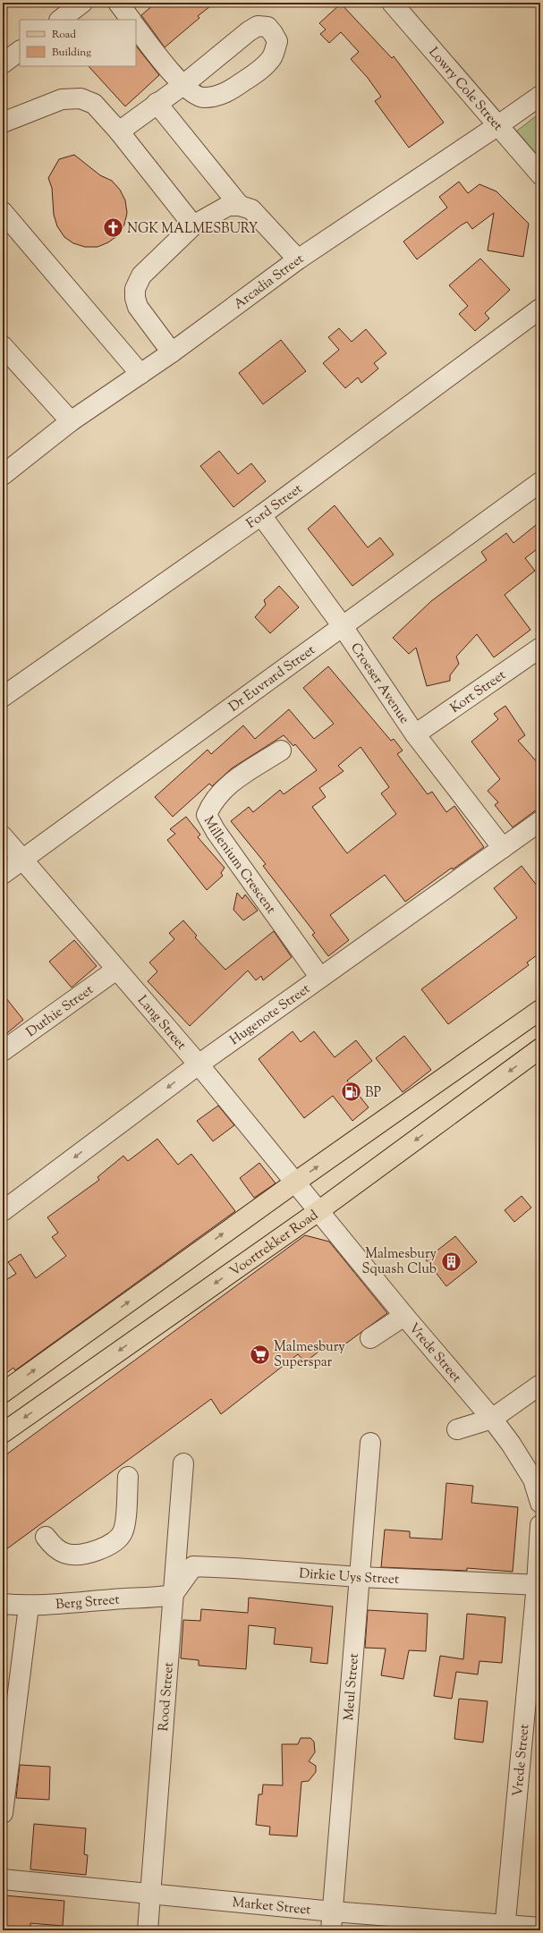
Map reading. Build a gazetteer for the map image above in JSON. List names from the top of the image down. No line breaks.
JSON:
{"streets":{"main road":["Voortrekker Road"],"street":["Lowry Cole Street","Arcadia Street","Ford Street","Dr Euvrard Street","Croeser Avenue","Kort Street","Millenium Crescent","Duthie Street","Hugenote Street","Lang Street","Vrede Street","Dirkie Uys Street","Berg Street","Meul Street","Rood Street","Market Street"]},"crossings":[["Lowry Cole Street","Arcadia Street"],["Ford Street","Croeser Avenue"],["Dr Euvrard Street","Croeser Avenue"],["Dr Euvrard Street","Lang Street"],["Croeser Avenue","Kort Street"],["Croeser Avenue","Hugenote Street"],["Millenium Crescent","Hugenote Street"],["Duthie Street","Lang Street"],["Hugenote Street","Lang Street"],["Lang Street","Voortrekker Road"],["Lang Street","Vrede Street"],["Voortrekker Road","Vrede Street"],["Vrede Street","Dirkie Uys Street"],["Vrede Street","Market Street"],["Dirkie Uys Street","Berg Street"],["Dirkie Uys Street","Meul Street"],["Dirkie Uys Street","Rood Street"],["Berg Street","Rood Street"],["Meul Street","Market Street"],["Rood Street","Market Street"]],"one_way":["Hugenote Street"],"places":{"church":["NGK MALMESBURY"],"fuel station":["BP"],"building":["Malmesbury Squash Club"],"supermarket":["Malmesbury Superspar"]},"legend":["Road","Building"]}
